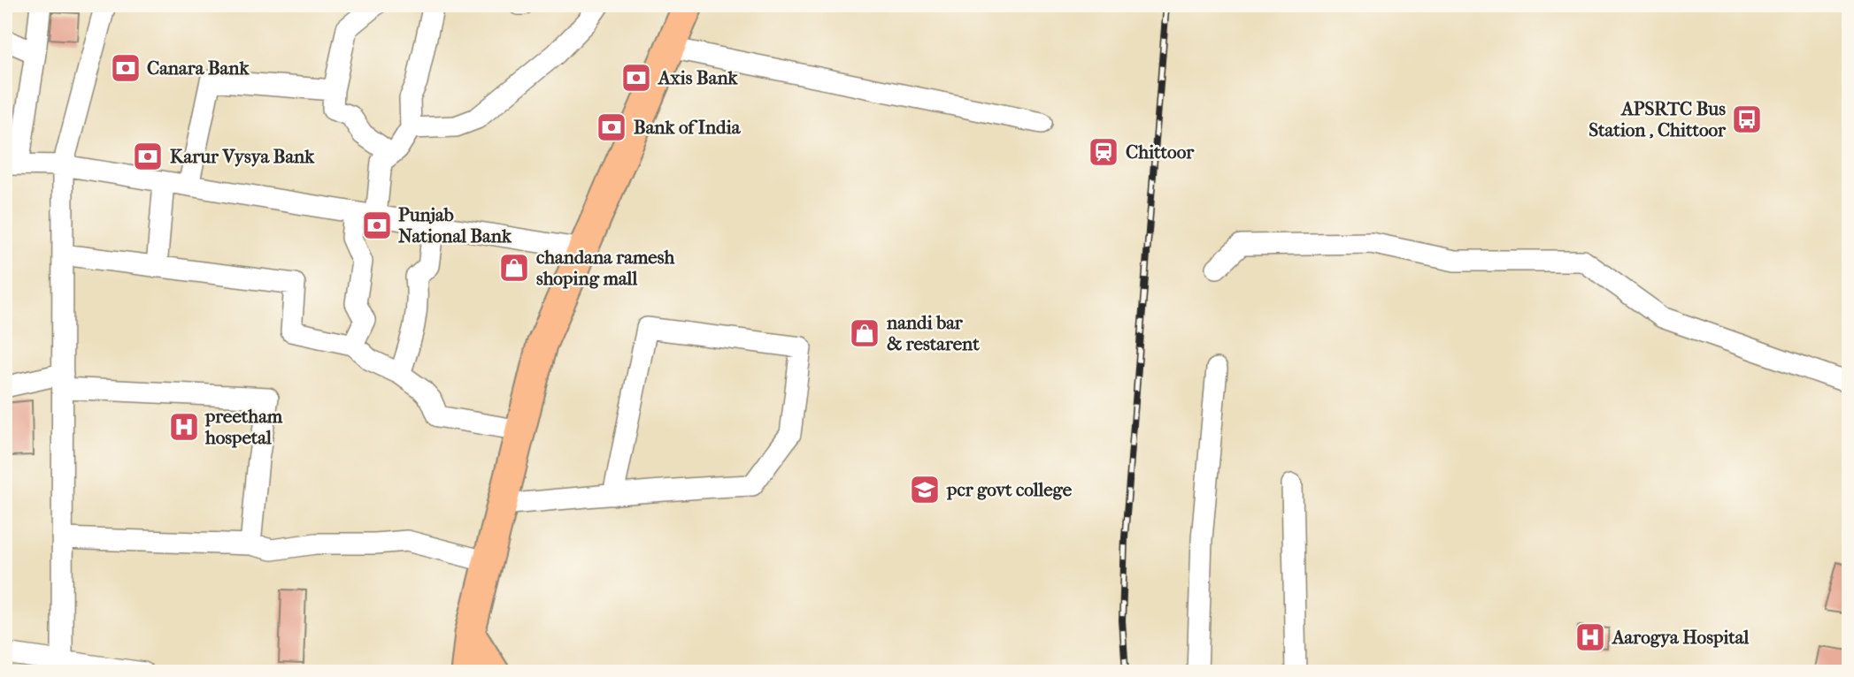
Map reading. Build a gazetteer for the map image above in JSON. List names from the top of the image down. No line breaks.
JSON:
{"places":{"bank":["Canara Bank","Axis Bank","Bank of India","Karur Vysya Bank","Punjab National Bank"],"bus stop":["APSRTC Bus Station , Chittoor"],"station":["Chittoor"],"shop":["chandana ramesh shoping mall","nandi bar & restarent"],"hospital":["preetham hospetal","Aarogya Hospital"],"school or university":["pcr govt college"]}}
